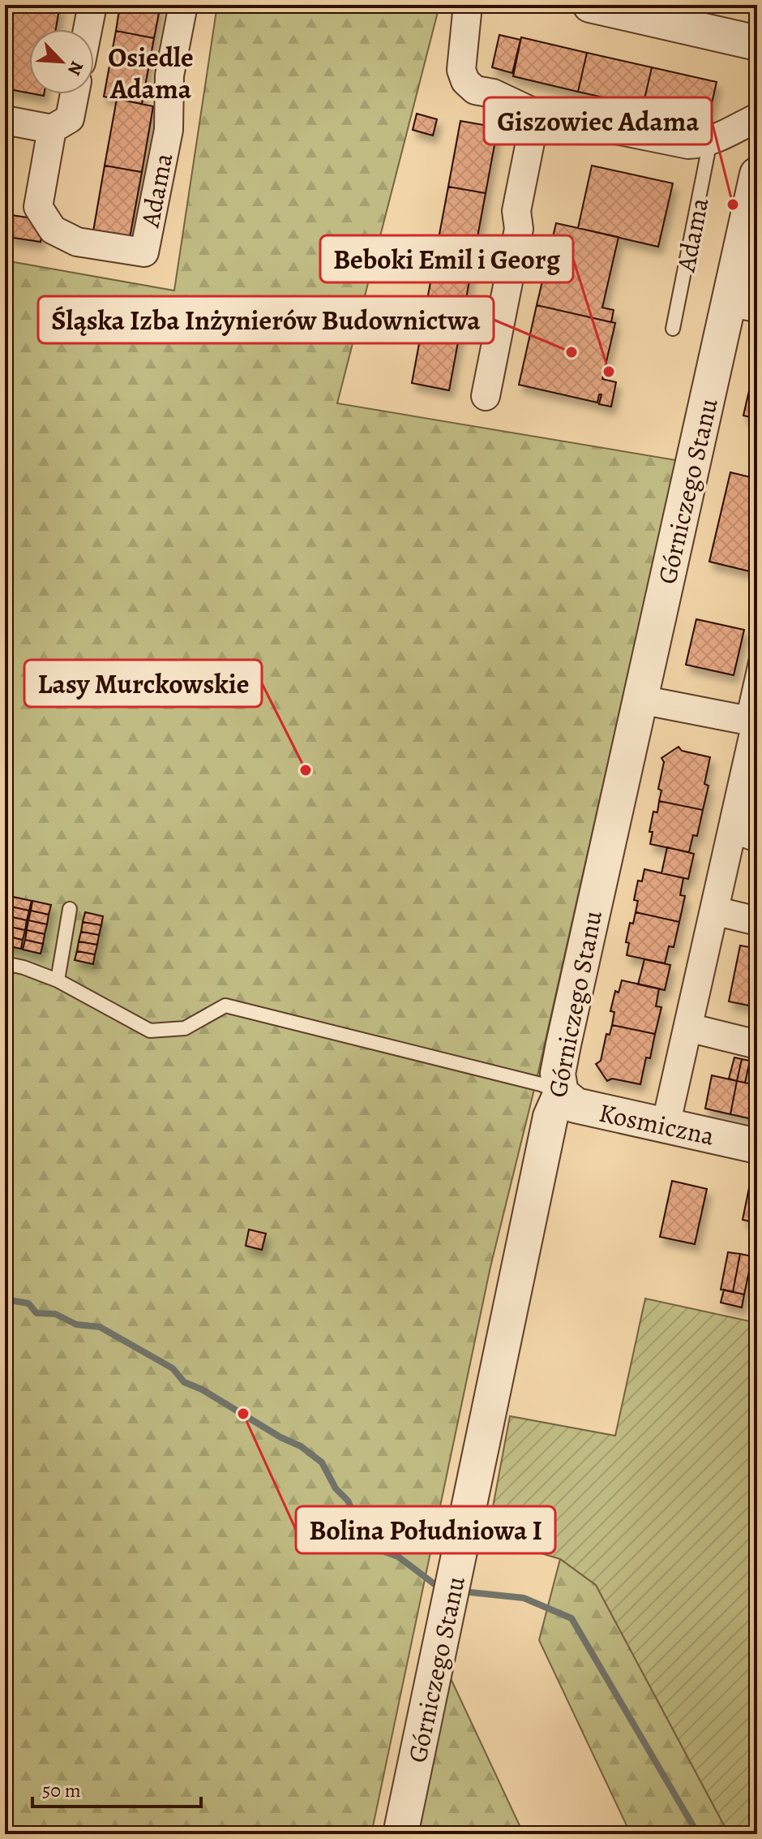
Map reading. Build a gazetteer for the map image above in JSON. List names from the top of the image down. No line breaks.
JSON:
{"streets":{"street":["Adama","Górniczego Stanu","Kosmiczna"]},"crossings":[["Górniczego Stanu","Kosmiczna"]],"districts":["Osiedle Adama"],"places":["Giszowiec Adama","Śląska Izba Inżynierów Budownictwa","Beboki Emil i Georg","Lasy Murckowskie","Bolina Południowa I"],"scale_bar":"50 m","north":"bottom right"}
